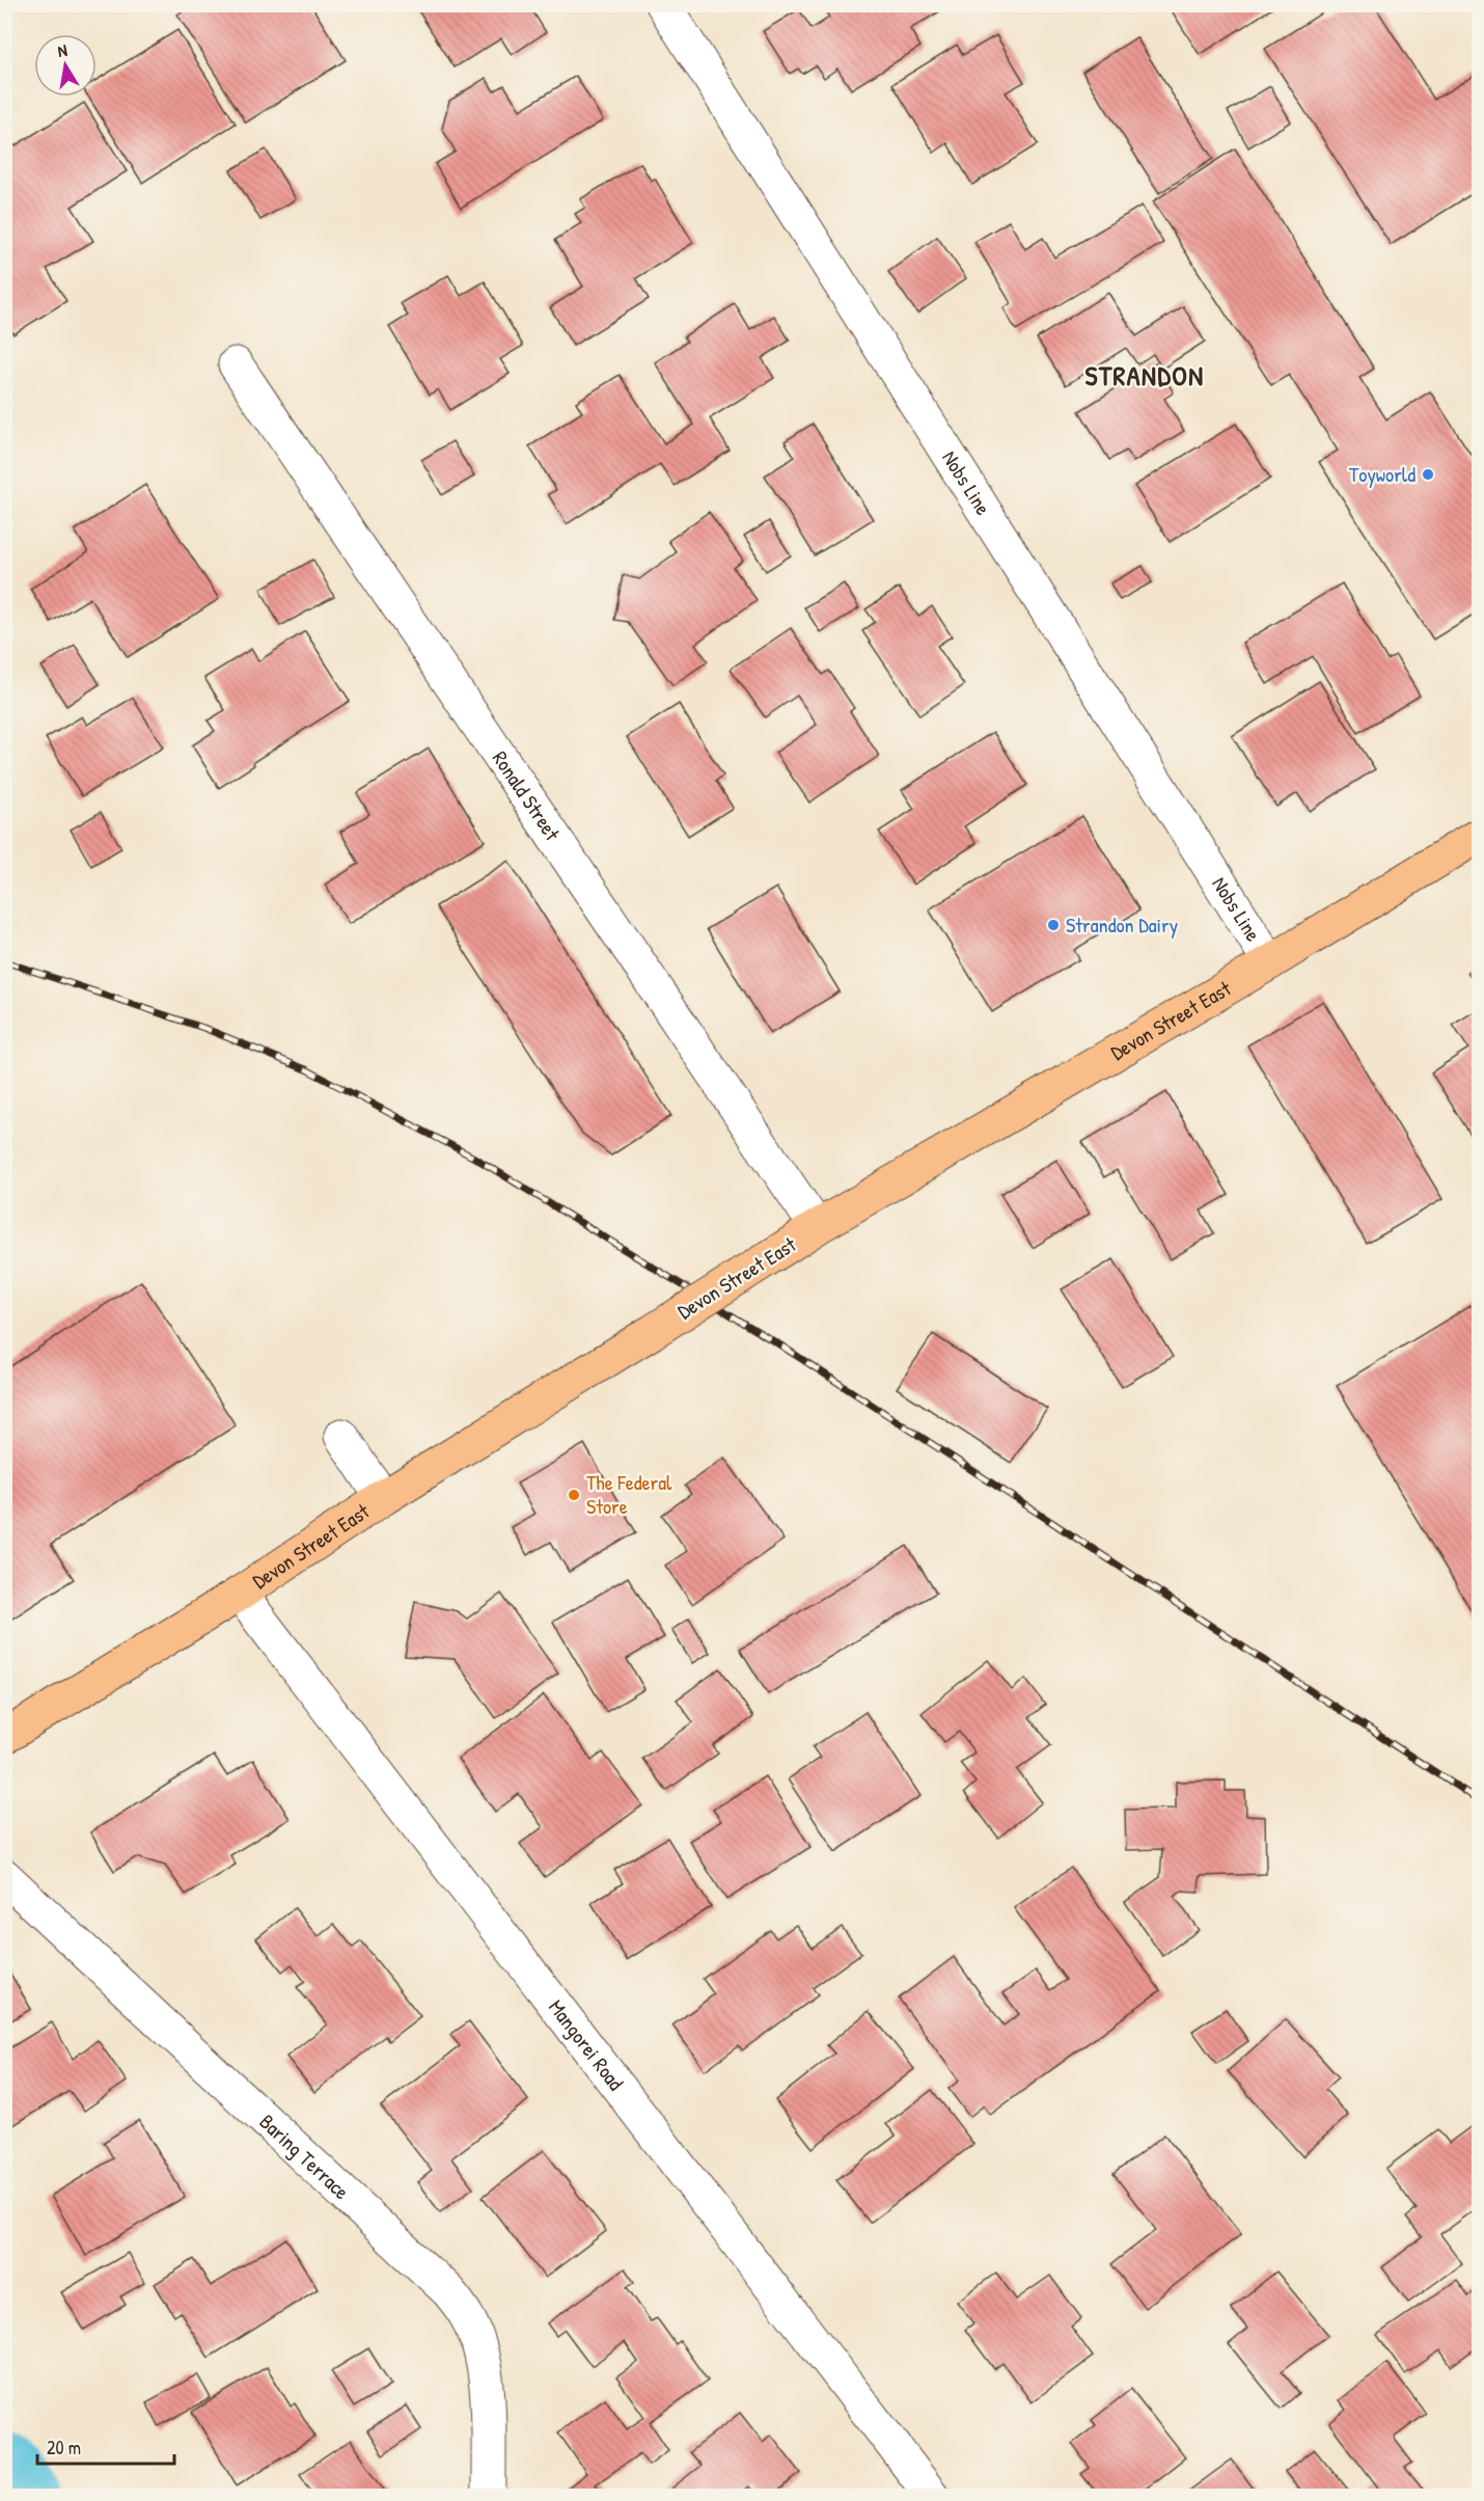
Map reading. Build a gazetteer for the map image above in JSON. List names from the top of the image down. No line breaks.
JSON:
{"streets":{"main road":["Devon Street East"],"street":["Nobs Line","Ronald Street","Mangorei Road","Baring Terrace"]},"crossings":[["Nobs Line","Devon Street East"],["Ronald Street","Devon Street East"],["Devon Street East","Mangorei Road"]],"districts":["STRANDON"],"places":["Toyworld","Strandon Dairy","The Federal Store"],"scale_bar":"20 m","north":"top"}
